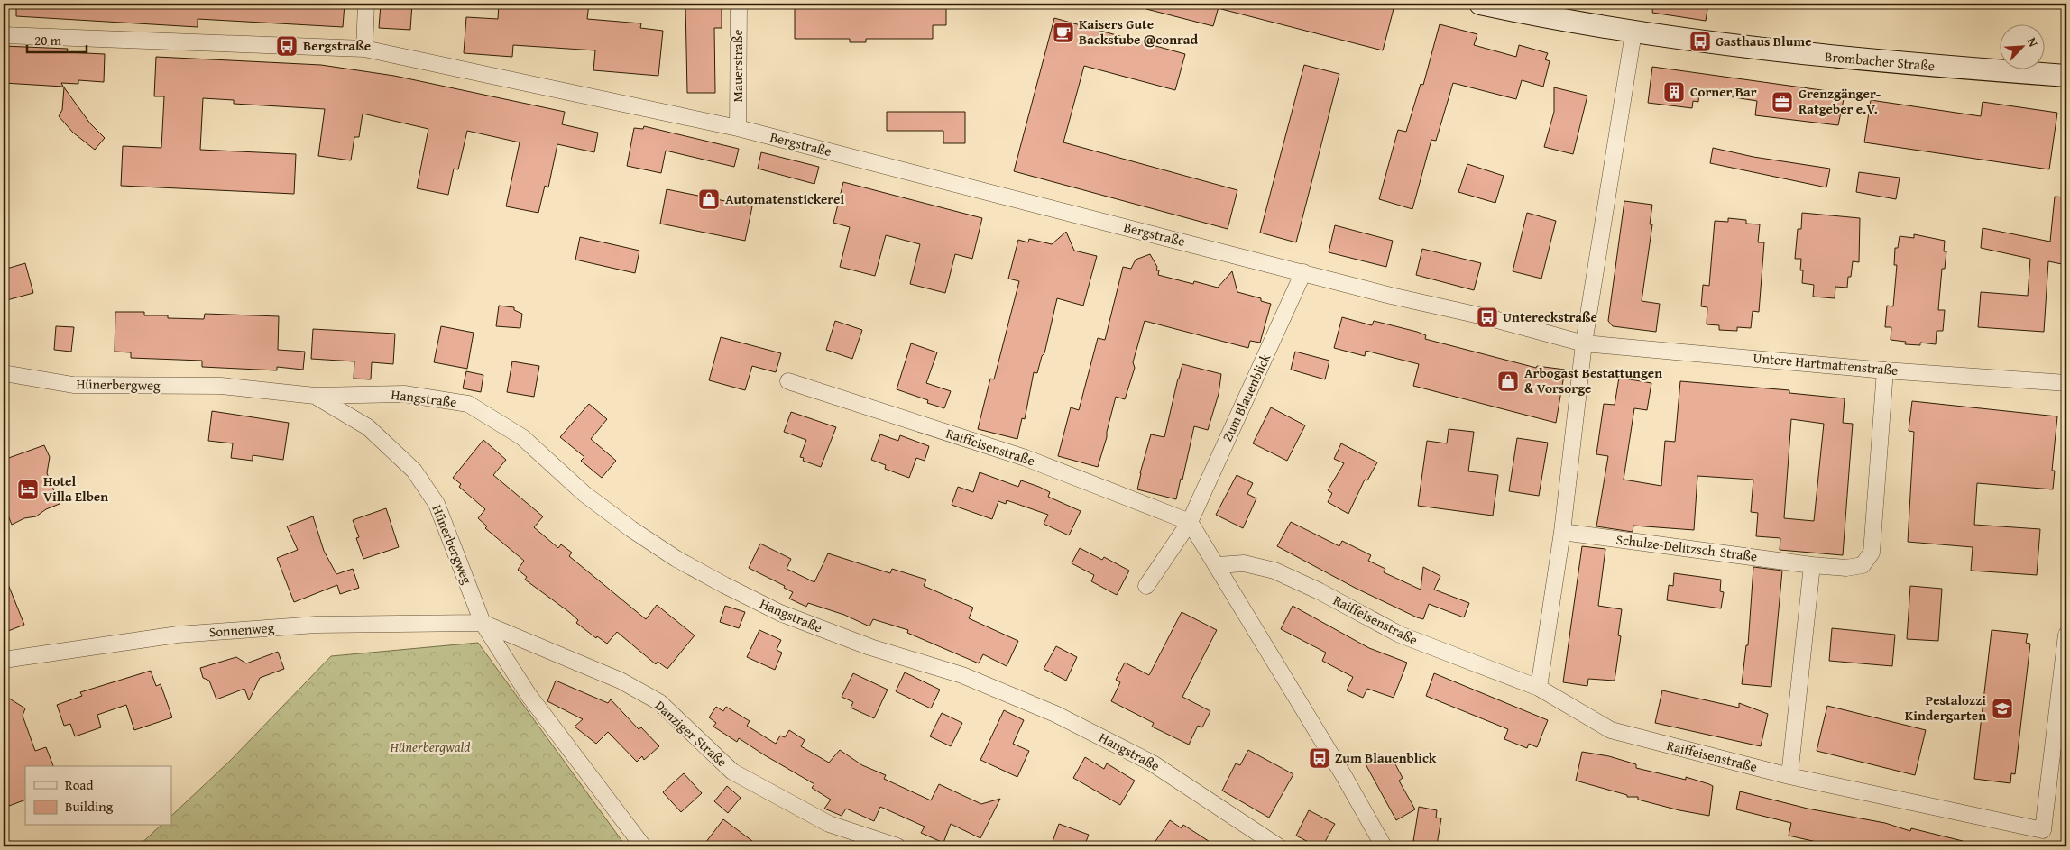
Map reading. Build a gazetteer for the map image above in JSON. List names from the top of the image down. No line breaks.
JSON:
{"streets":{"main road":["Brombacher Straße"],"street":["Mauerstraße","Bergstraße","Untere Hartmattenstraße","Hünerbergweg","Zum Blauenblick","Hangstraße","Raiffeisenstraße","Schulze-Delitzsch-Straße","Sonnenweg","Danziger Straße"]},"crossings":[["Mauerstraße","Bergstraße"],["Bergstraße","Untere Hartmattenstraße"],["Bergstraße","Zum Blauenblick"],["Untere Hartmattenstraße","Schulze-Delitzsch-Straße"],["Hünerbergweg","Hangstraße"],["Hünerbergweg","Sonnenweg"],["Hünerbergweg","Danziger Straße"],["Zum Blauenblick","Raiffeisenstraße"],["Sonnenweg","Danziger Straße"]],"parks":["Hünerbergwald"],"places":{"cafe":["Kaisers Gute Backstube @conrad"],"bus stop":["Gasthaus Blume","Bergstraße","Untereckstraße","Zum Blauenblick"],"building":["Corner Bar"],"office":["Grenzgänger- Ratgeber e.V."],"shop":["Automatenstickerei","Arbogast Bestattungen & Vorsorge"],"hotel":["Hotel Villa Elben"],"school or university":["Pestalozzi Kindergarten"]},"legend":["Road","Building"],"scale_bar":"20 m","north":"top right"}
